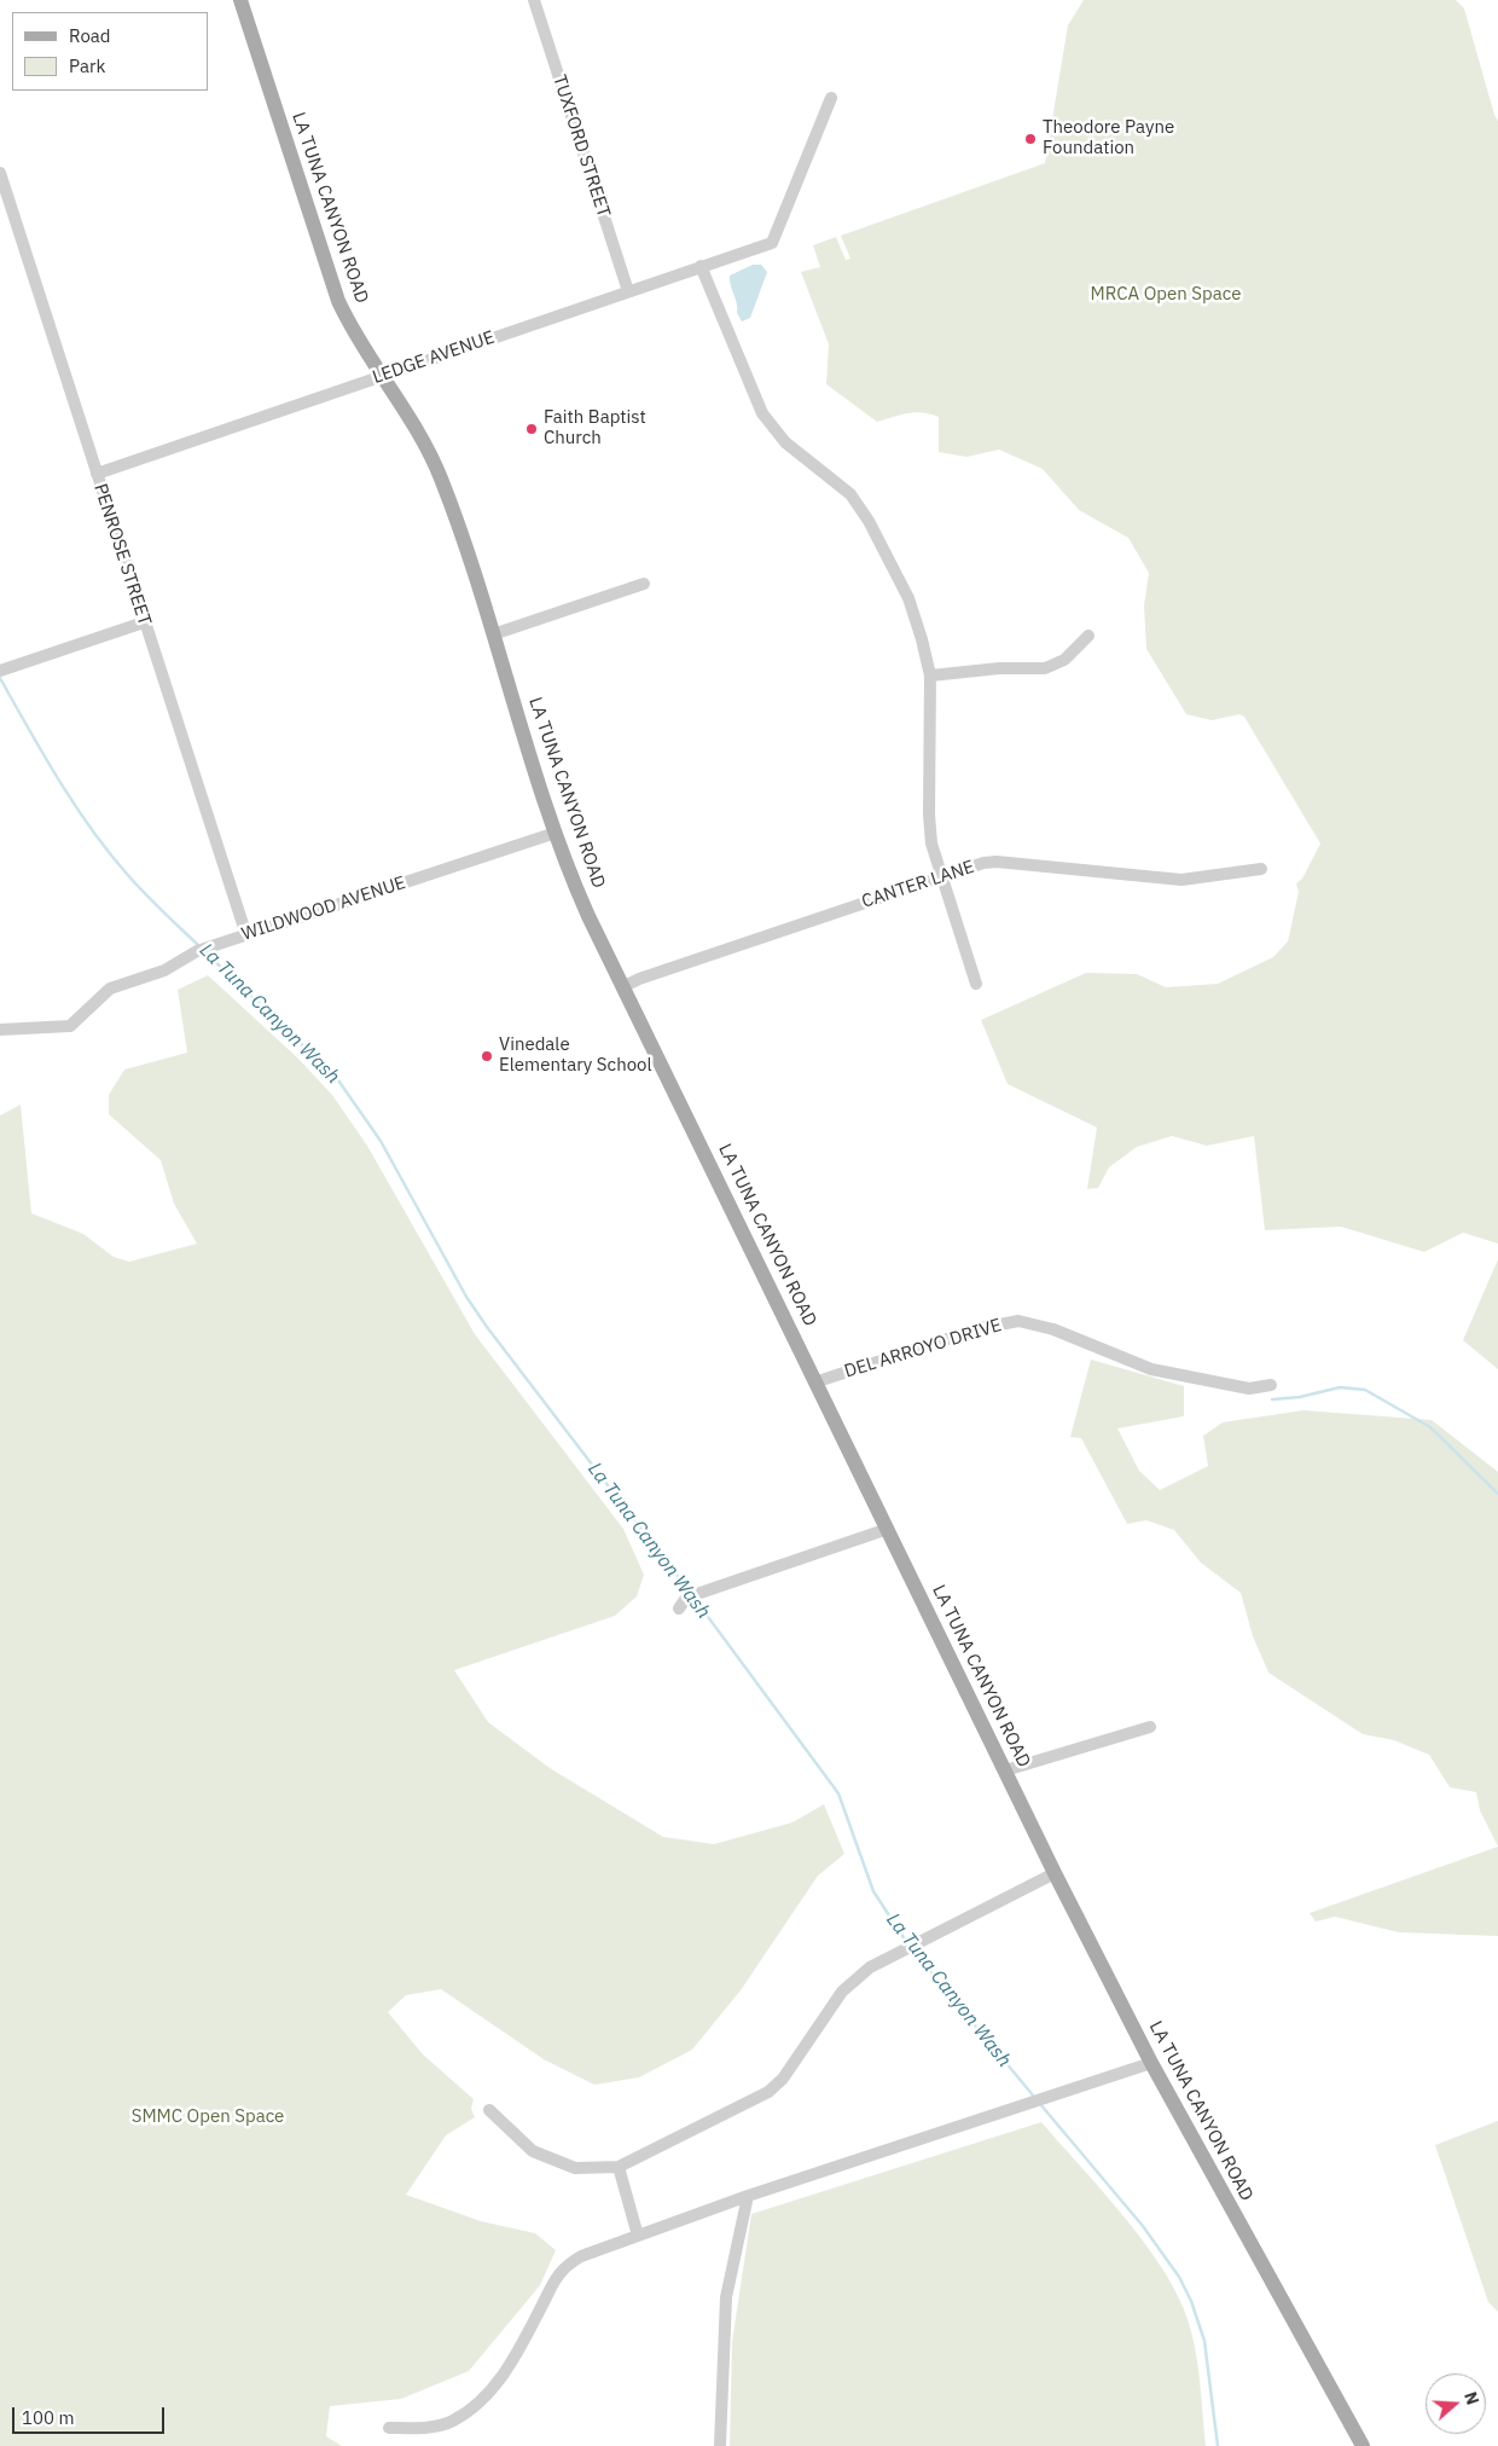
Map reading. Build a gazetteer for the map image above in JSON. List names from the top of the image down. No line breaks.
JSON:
{"streets":{"main road":["LA TUNA CANYON ROAD"],"street":["TUXFORD STREET","LEDGE AVENUE","PENROSE STREET","CANTER LANE","WILDWOOD AVENUE","DEL ARROYO DRIVE"]},"crossings":[["TUXFORD STREET","LEDGE AVENUE"],["LA TUNA CANYON ROAD","LEDGE AVENUE"],["LA TUNA CANYON ROAD","CANTER LANE"],["LA TUNA CANYON ROAD","WILDWOOD AVENUE"],["LA TUNA CANYON ROAD","DEL ARROYO DRIVE"],["LEDGE AVENUE","PENROSE STREET"],["PENROSE STREET","WILDWOOD AVENUE"]],"water":["La Tuna Canyon Wash"],"parks":["MRCA Open Space","SMMC Open Space"],"places":["Theodore Payne Foundation","Faith Baptist Church","Vinedale Elementary School"],"legend":["Road","Park"],"scale_bar":"100 m","north":"right"}
